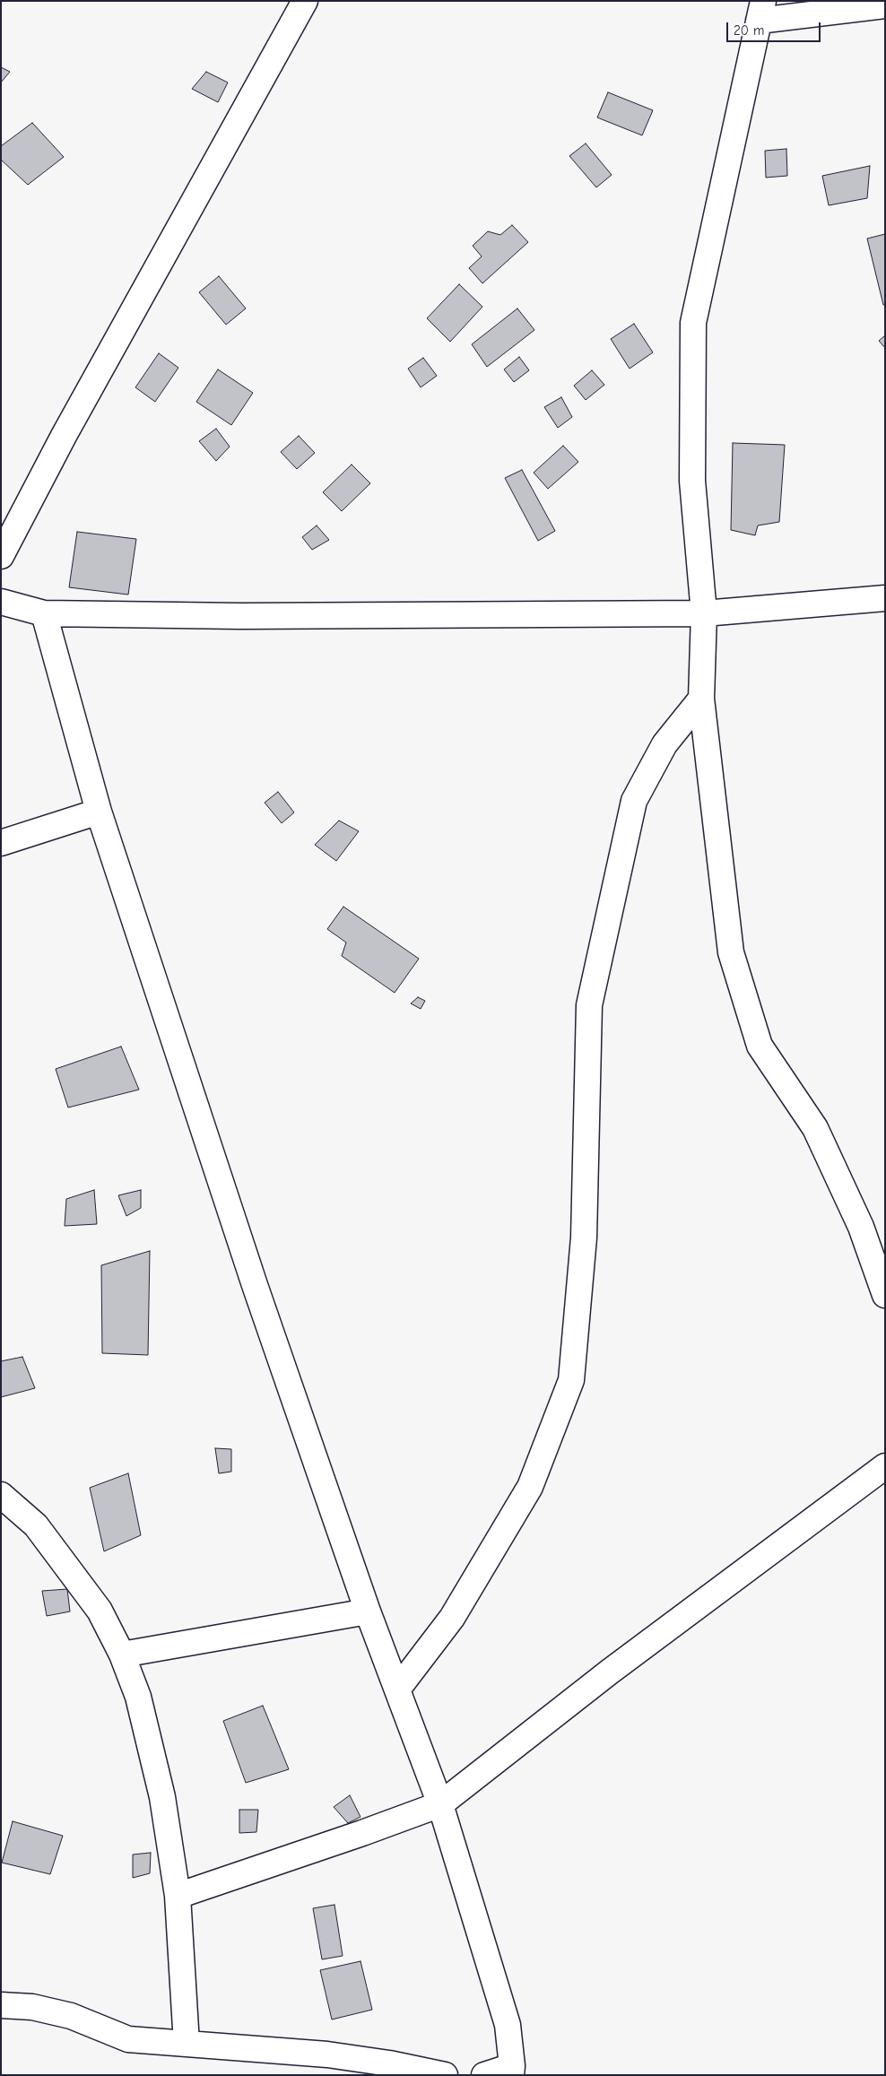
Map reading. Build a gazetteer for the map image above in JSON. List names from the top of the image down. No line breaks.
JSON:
{"scale_bar":"20 m"}
